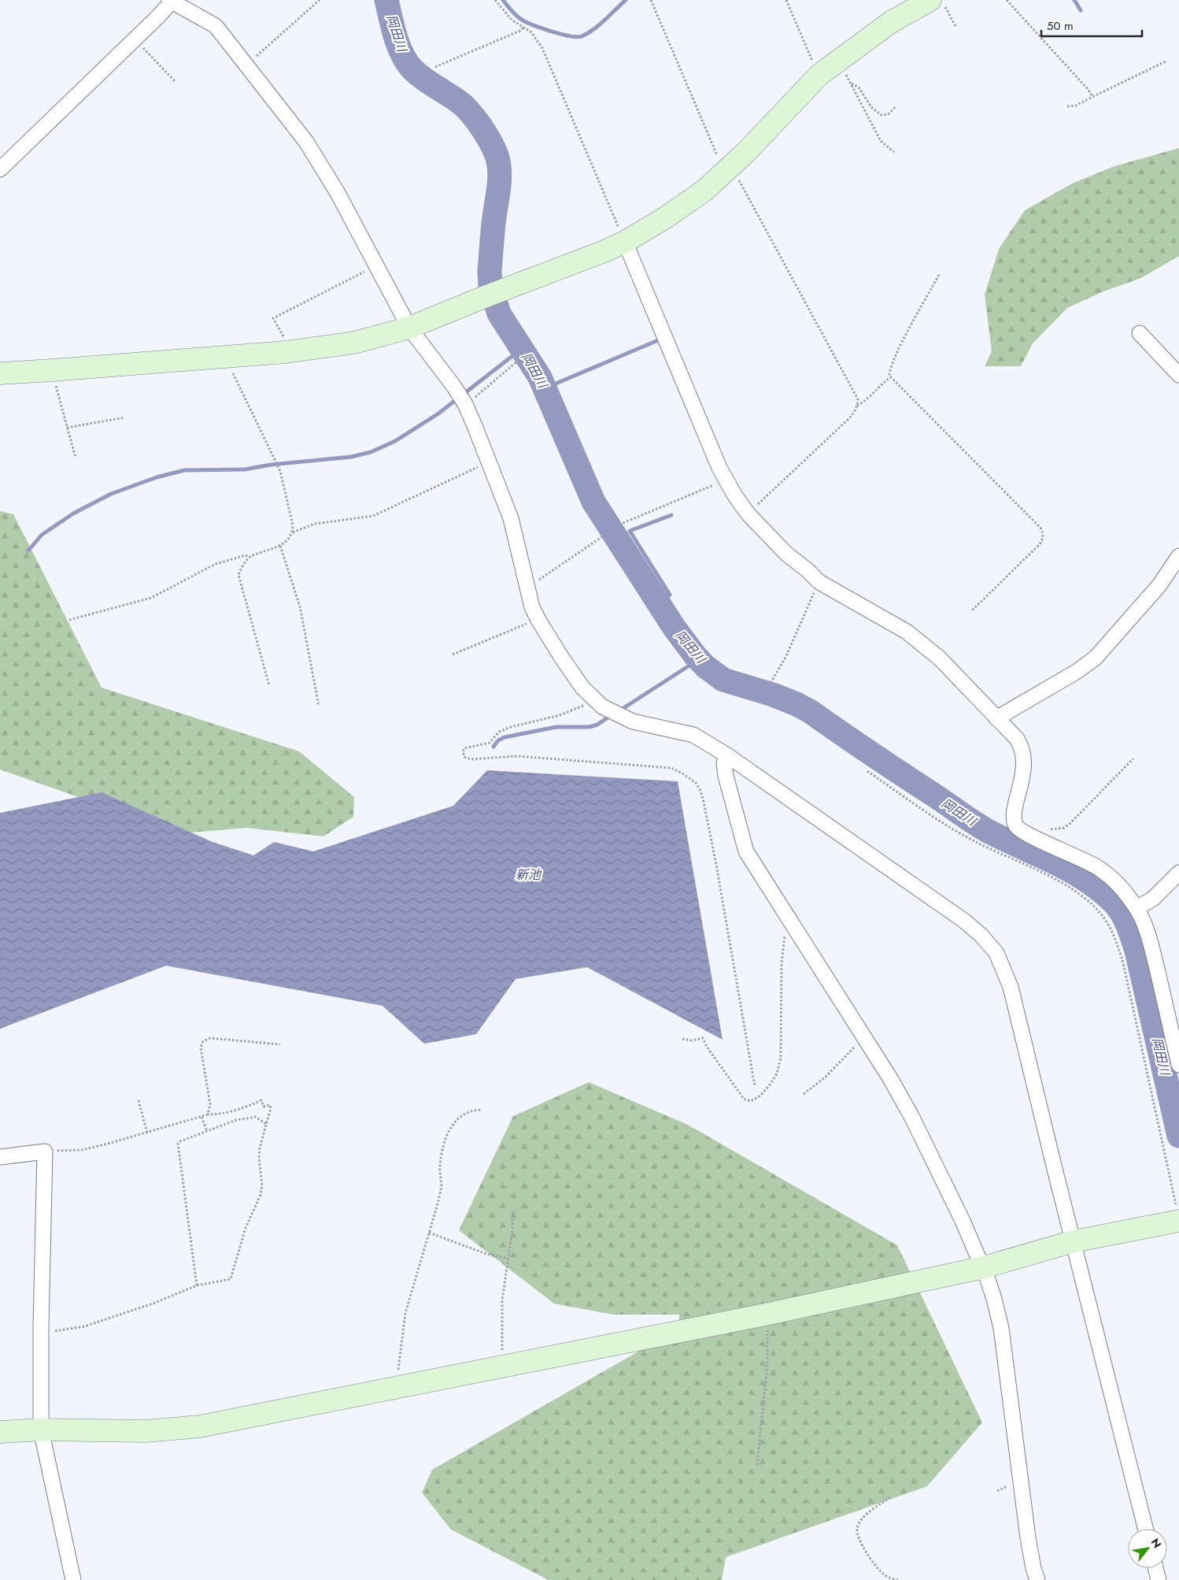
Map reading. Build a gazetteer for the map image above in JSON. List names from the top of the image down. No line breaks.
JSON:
{"water":["岡田川","新池"],"scale_bar":"50 m","north":"top right"}
